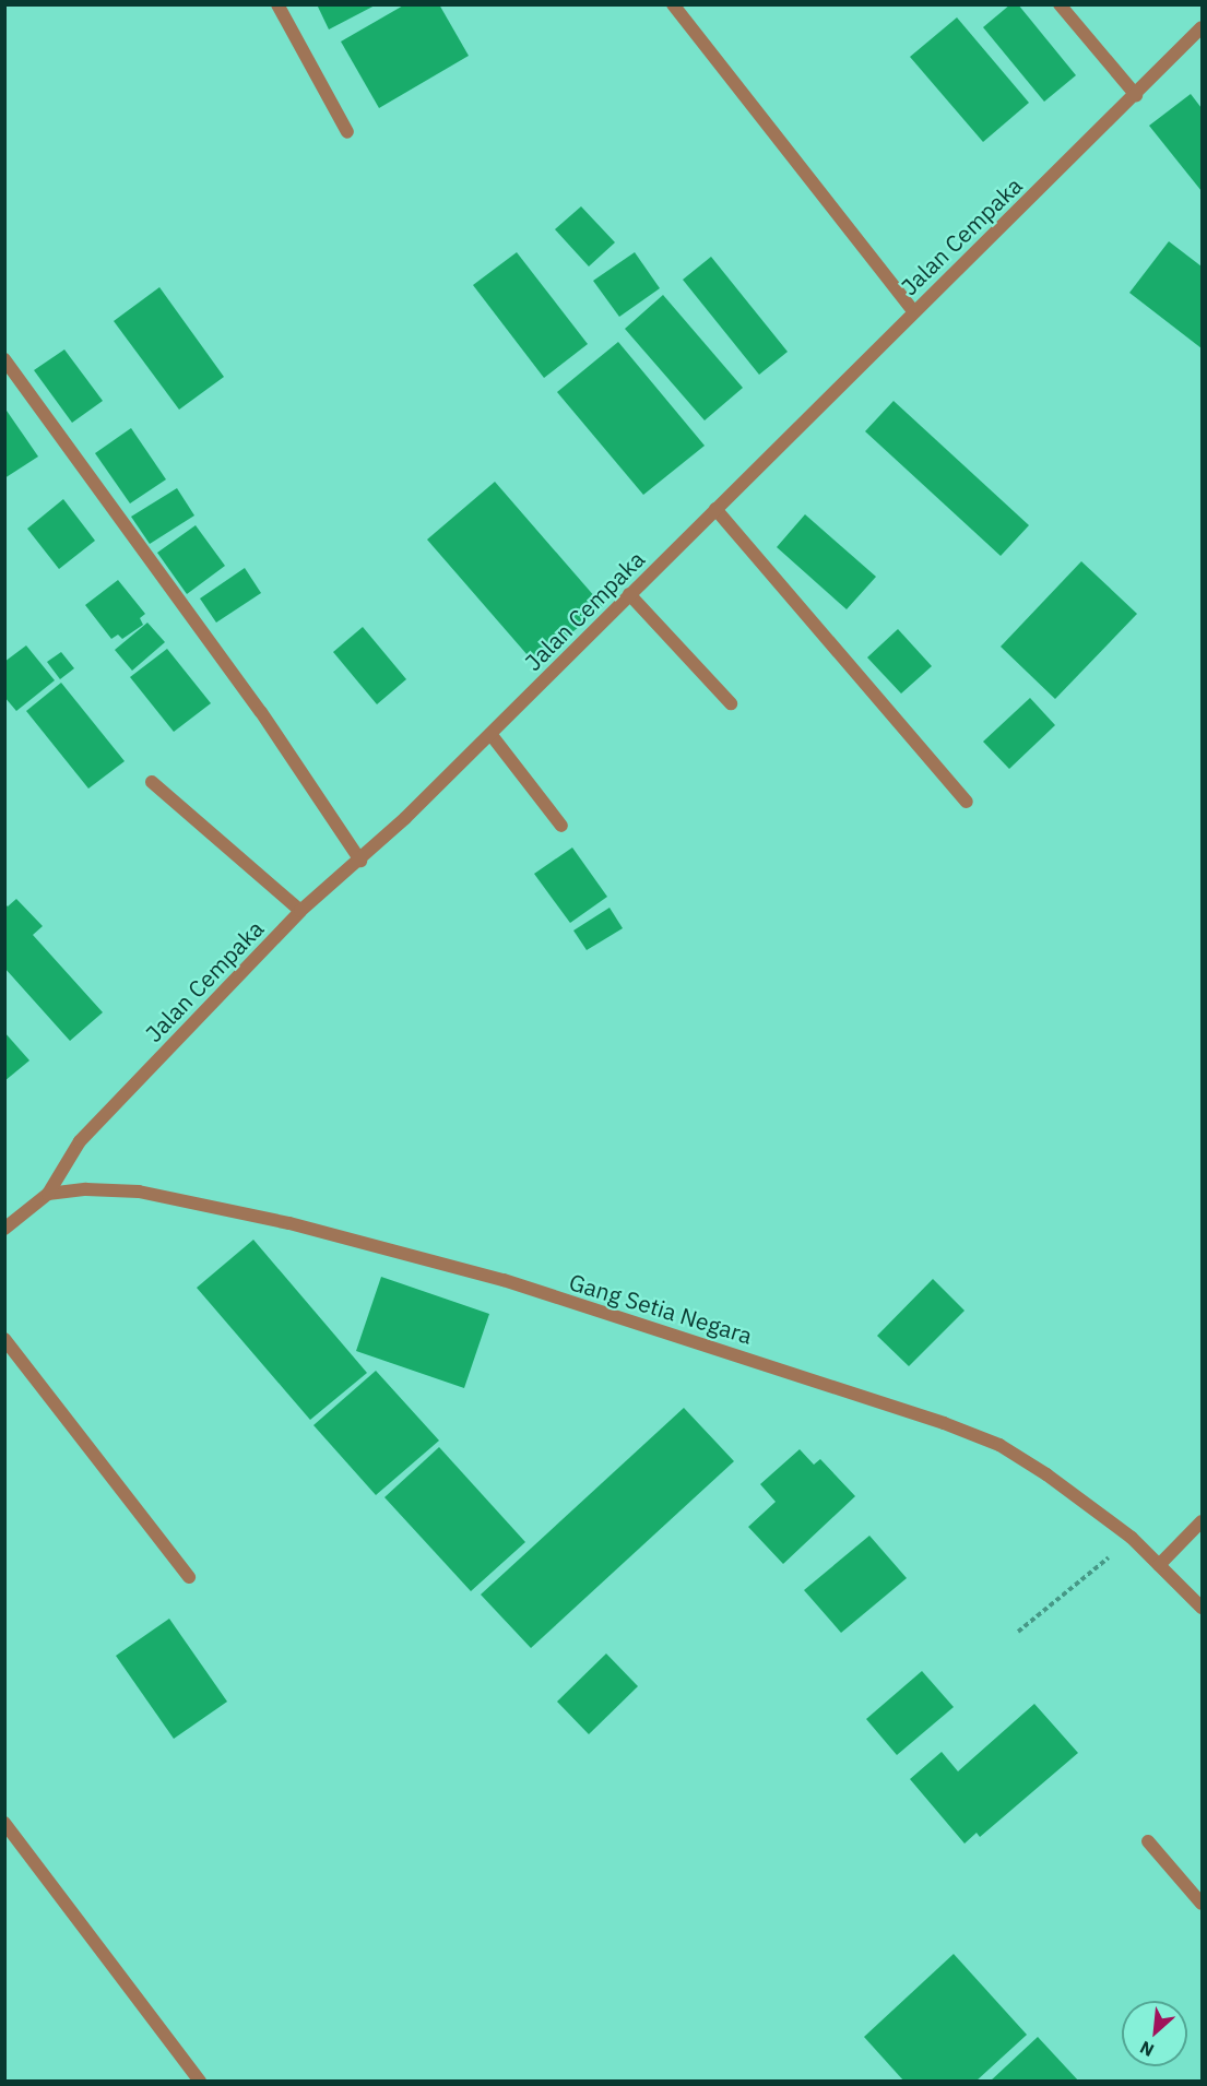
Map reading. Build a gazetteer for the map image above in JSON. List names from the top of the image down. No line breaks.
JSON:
{"streets":{"street":["Jalan Cempaka","Gang Setia Negara"]},"crossings":[["Jalan Cempaka","Gang Setia Negara"]],"north":"bottom left"}
